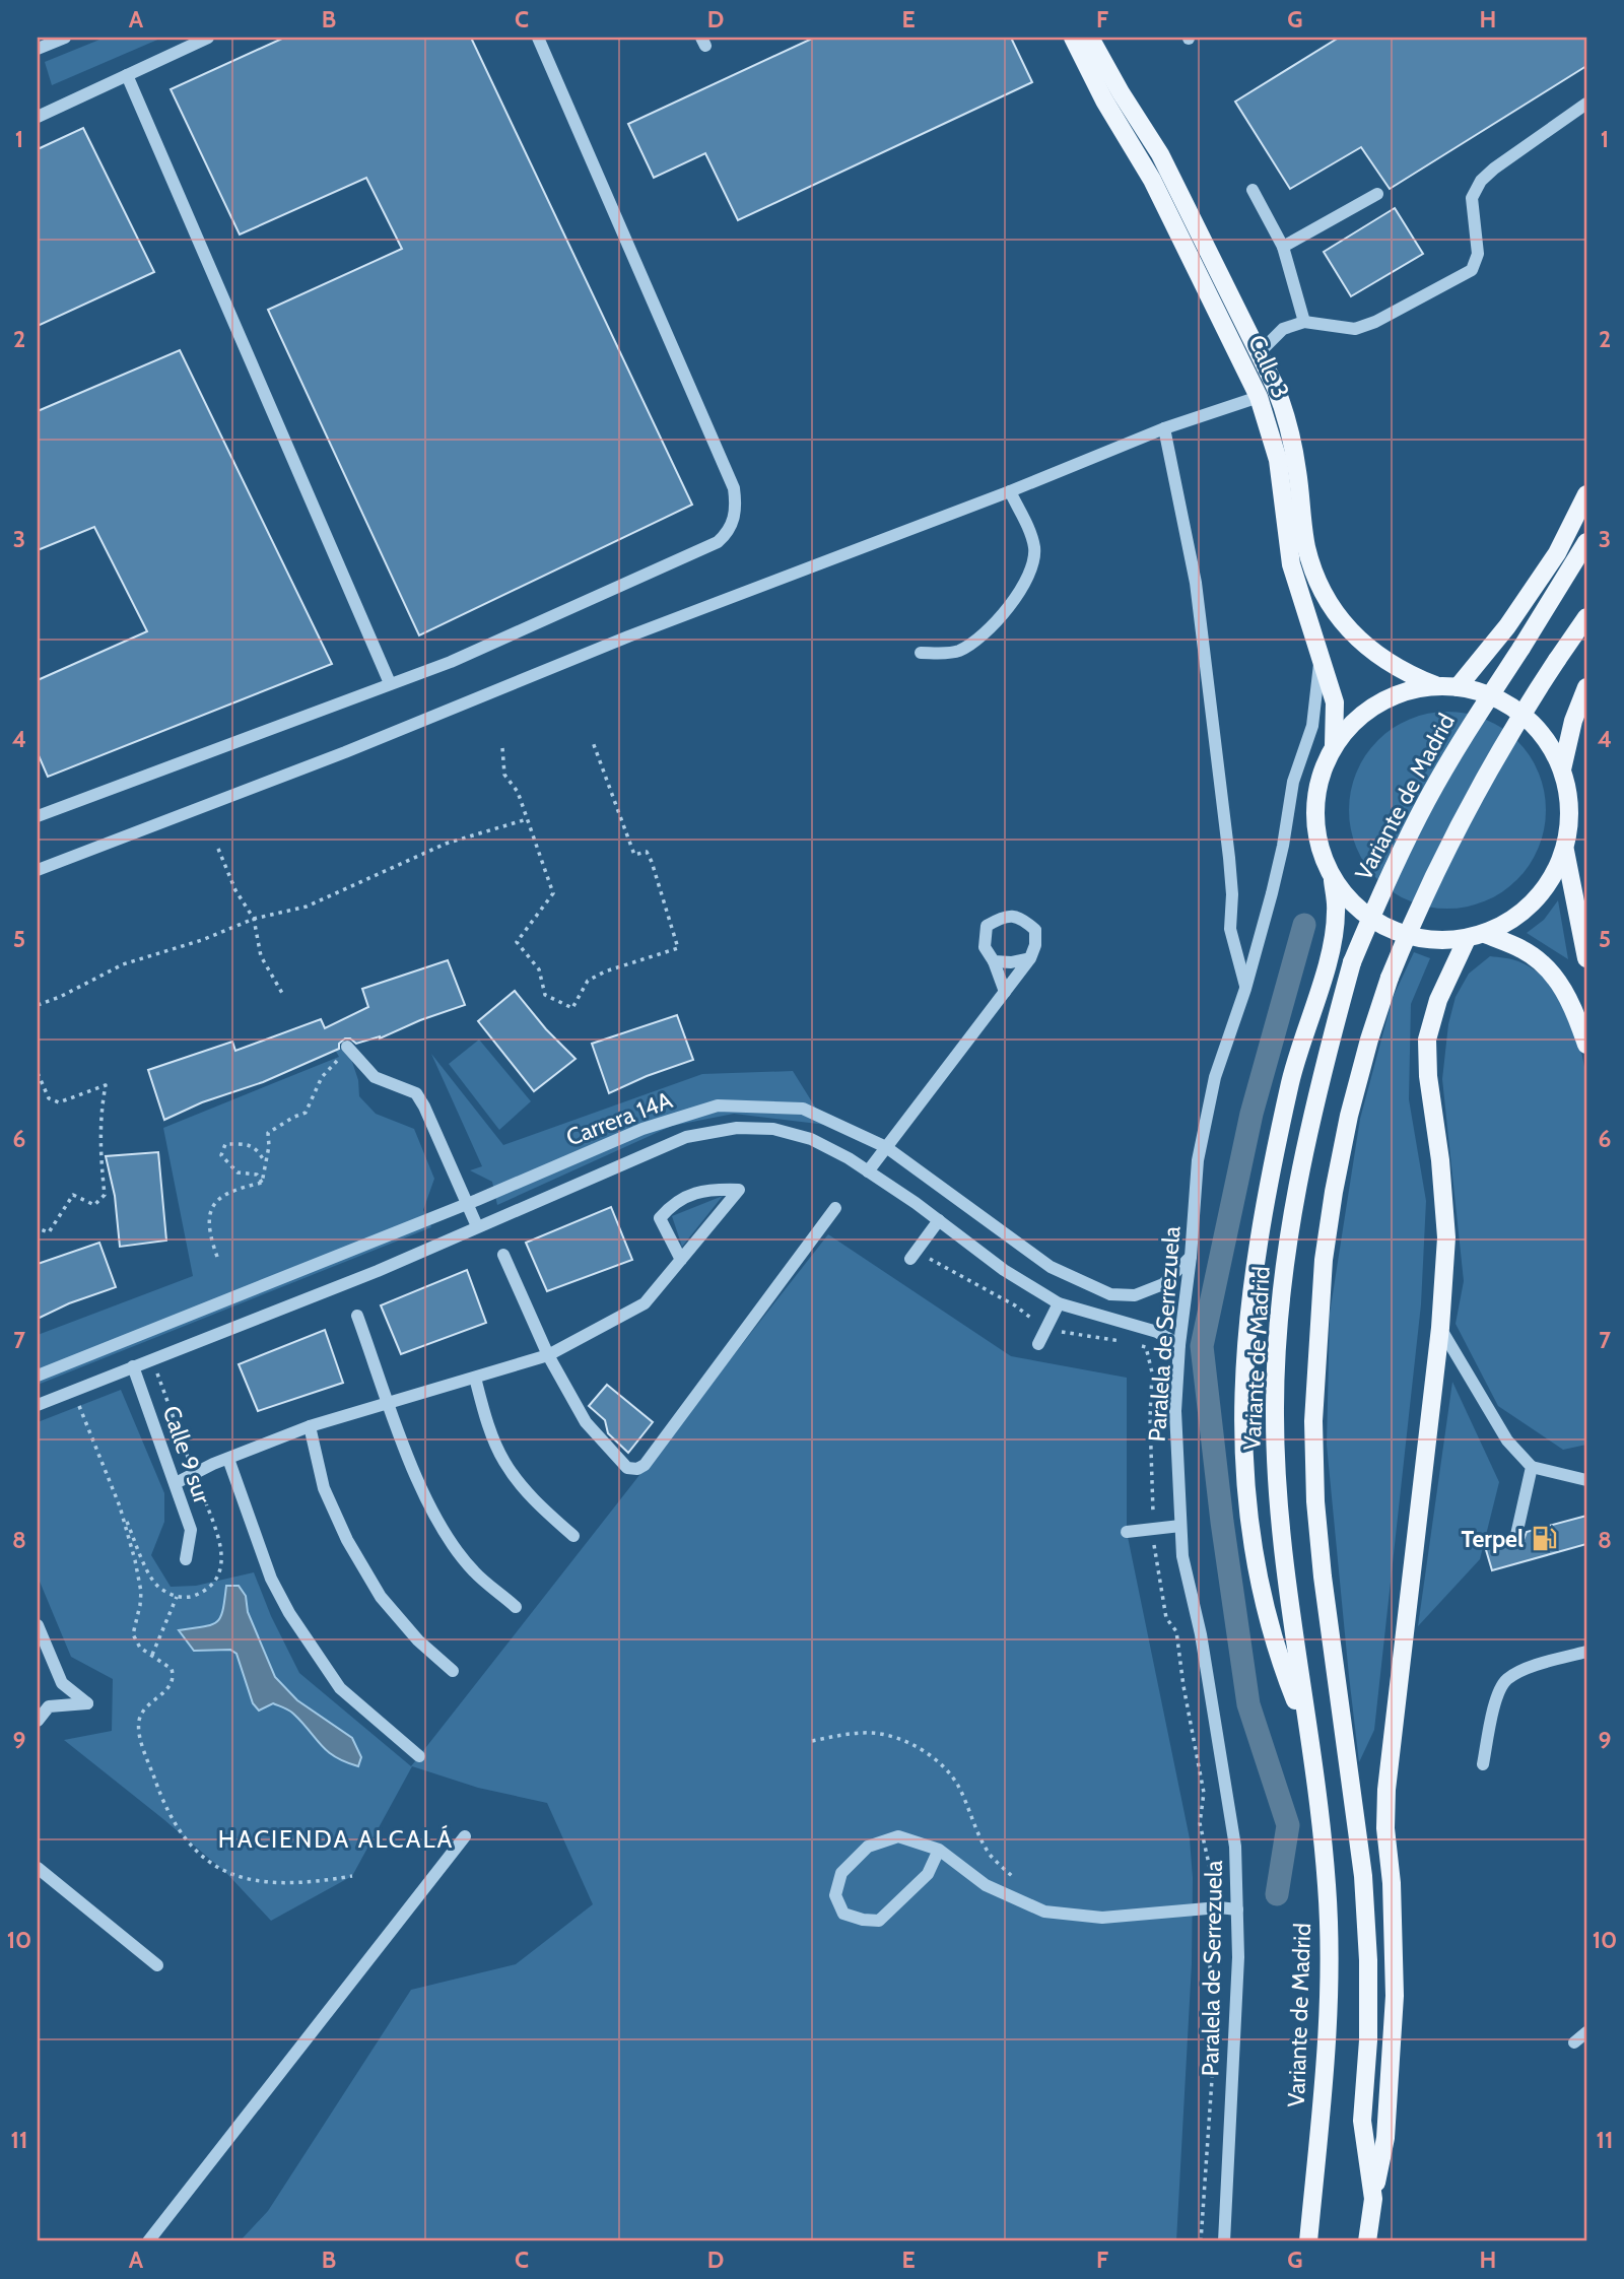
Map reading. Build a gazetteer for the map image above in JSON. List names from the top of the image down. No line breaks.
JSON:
{"streets":{"main road":["Calle 3","Variante de Madrid"],"street":["Carrera 14A","Paralela de Serrezuela","Calle 9 sur"]},"crossings":[["Calle 3","Paralela de Serrezuela"],["Carrera 14A","Paralela de Serrezuela"],["Carrera 14A","Calle 9 sur"]],"districts":["HACIENDA ALCALÁ"],"places":{"fuel station":["Terpel"]},"grid":{"columns":["A","B","C","D","E","F","G","H"],"rows":["1","2","3","4","5","6","7","8","9","10","11"]}}
